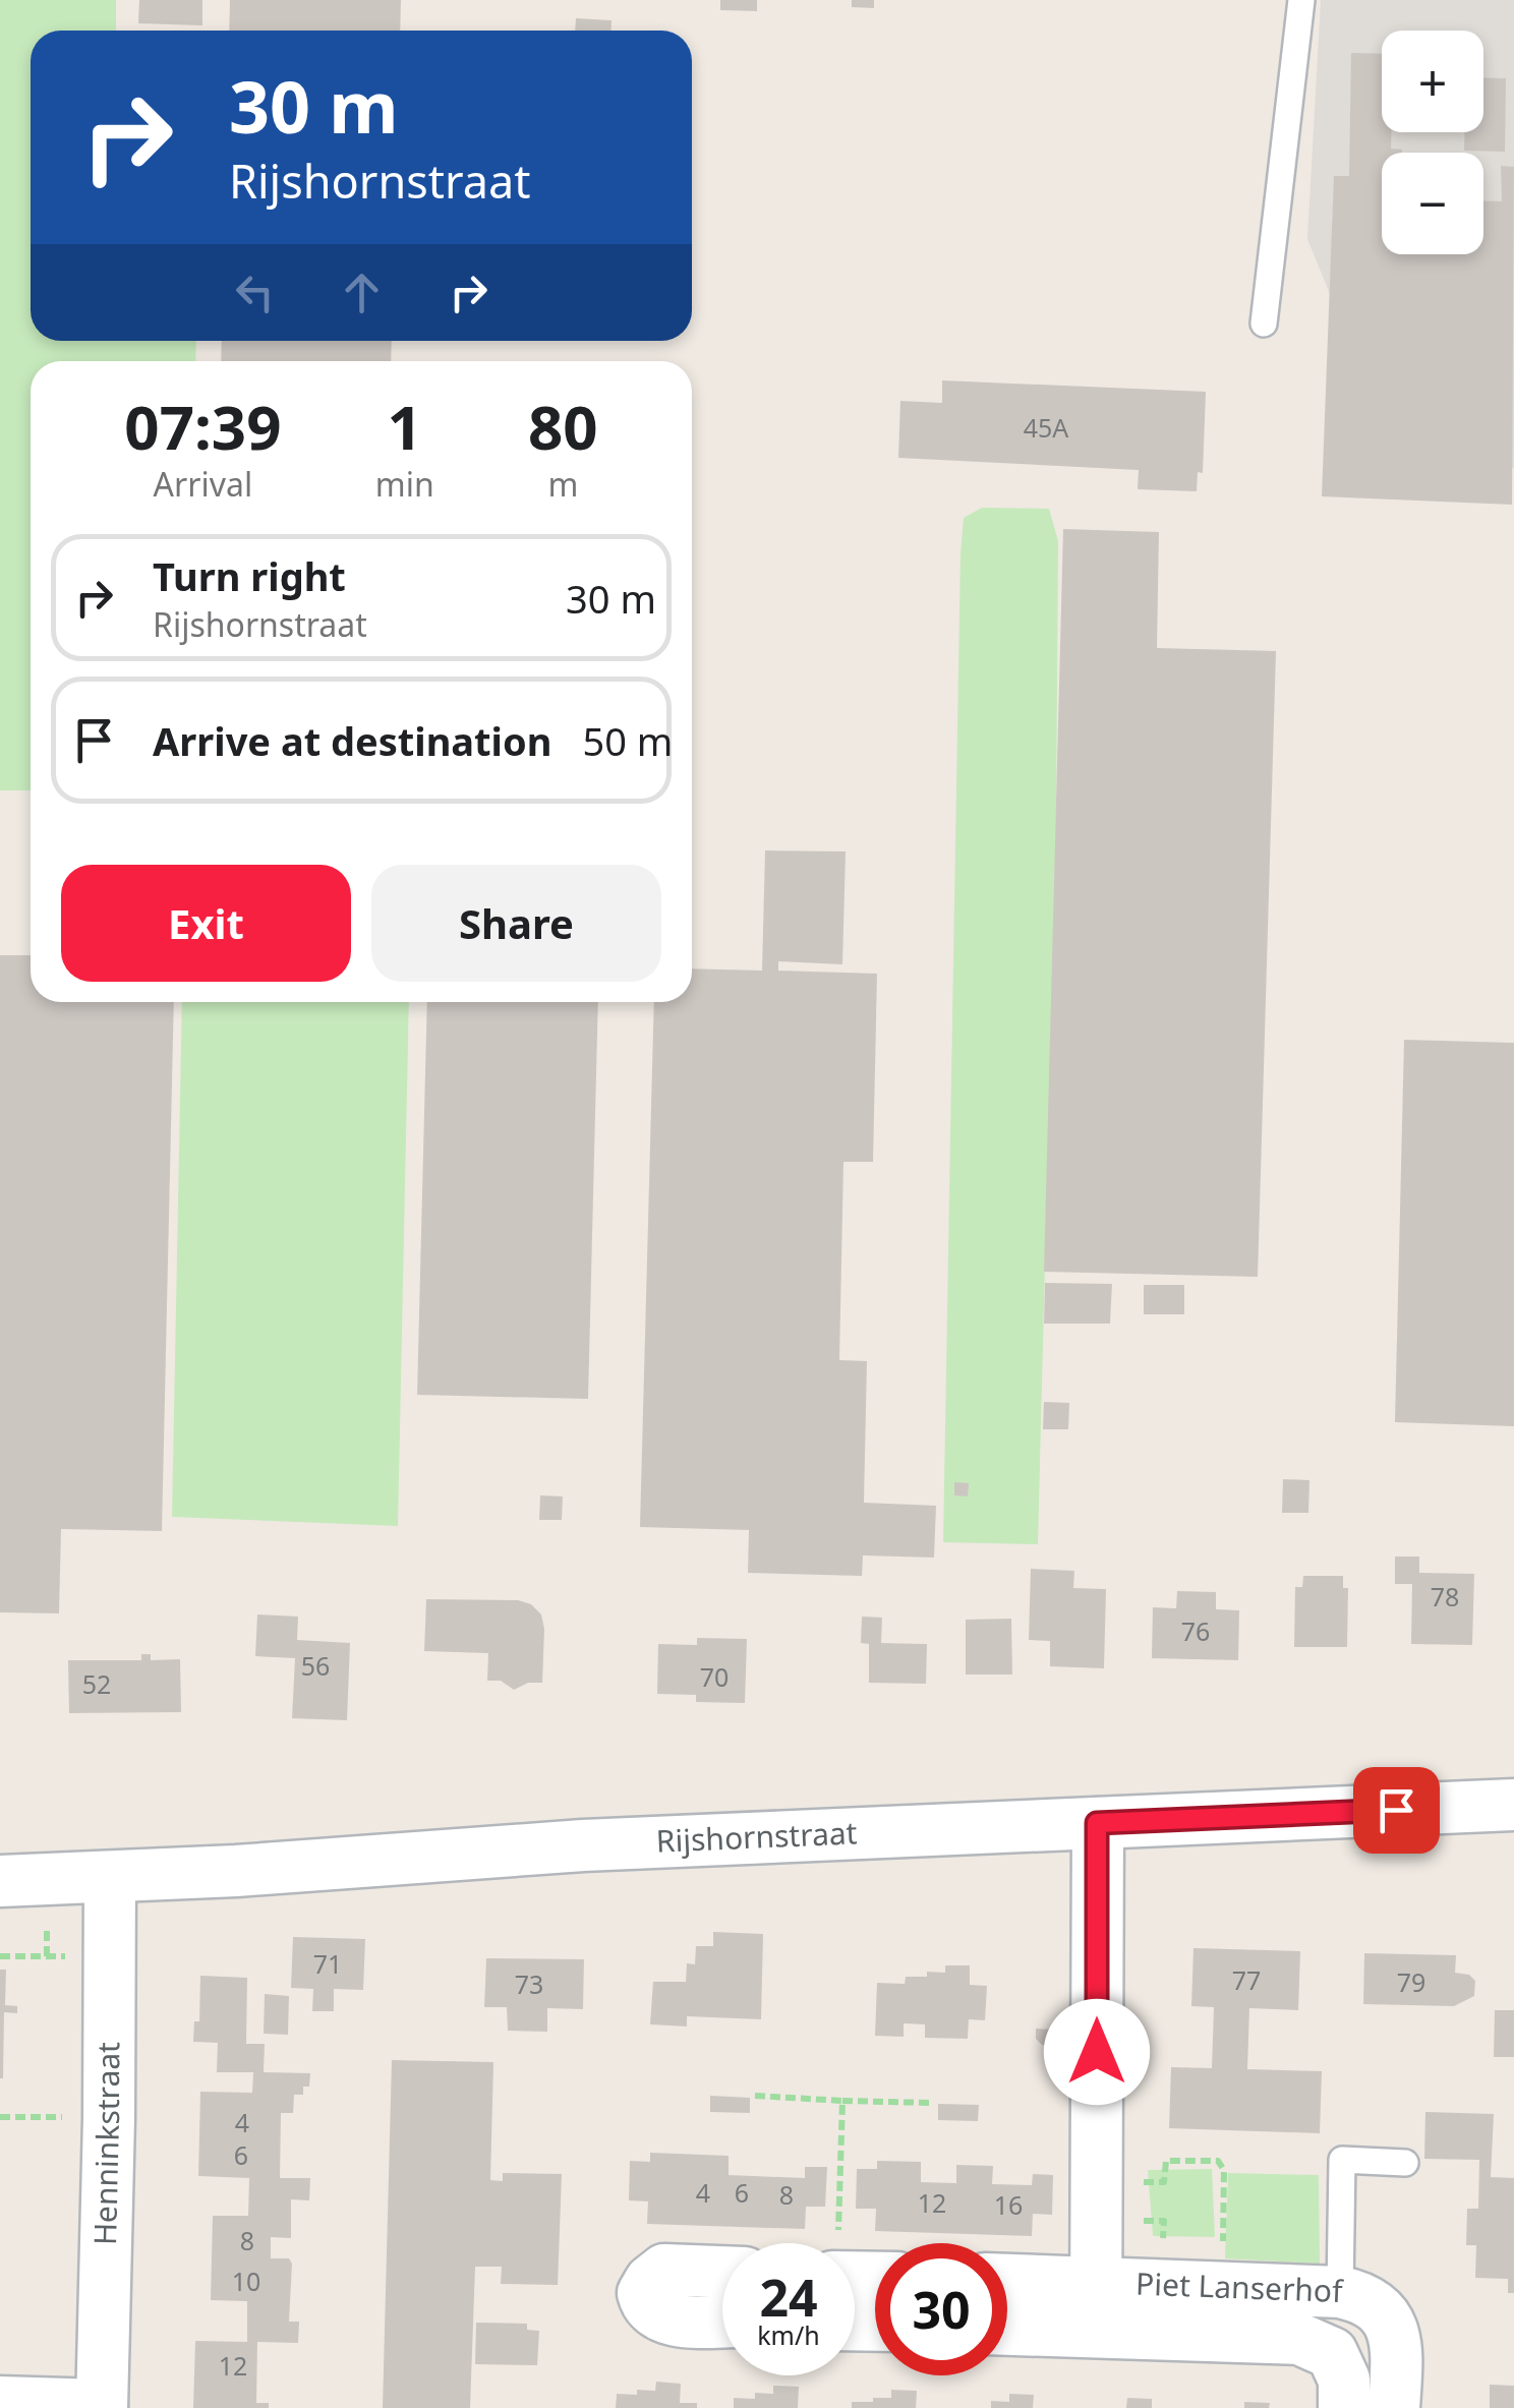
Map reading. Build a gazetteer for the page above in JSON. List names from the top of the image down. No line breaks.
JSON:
{"streets":{"street":["Rijshornstraat","Henninkstraat","Piet Lanserhof"]},"crossings":[["Rijshornstraat","Henninkstraat"],["Rijshornstraat","Piet Lanserhof"]],"house_numbers":["45A","78","76","56","70","52","71","77","79","73","4","6","4","6","8","12","16","8","10","12"],"page":{"map_buttons":["+","−"],"turn":["30 m","Rijshornstraat"],"eta":["07:39","Arrival","1","min","80","m"],"list":[{"name":"Turn right","note":"Rijshornstraat","value":"30 m"},{"name":"Arrive at destination","value":"50 m"}],"buttons":["Exit","Share"],"speed":"24 km/h","limit":"30"}}
